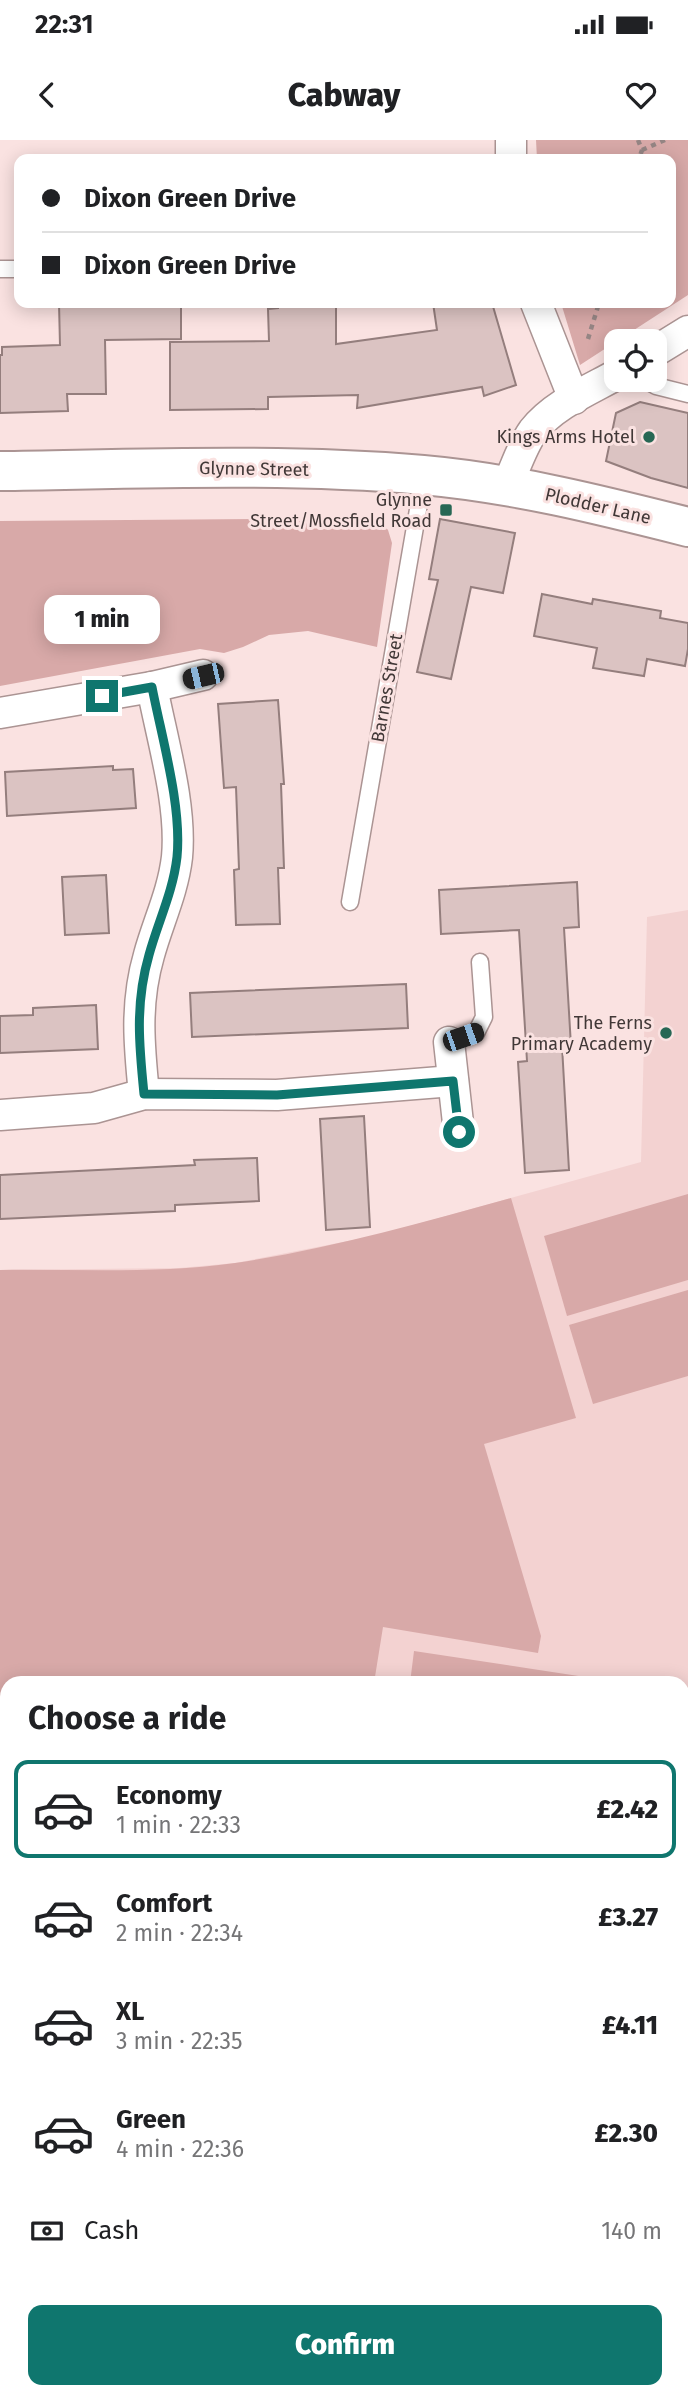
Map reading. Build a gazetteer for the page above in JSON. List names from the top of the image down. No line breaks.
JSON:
{"streets":{"main road":["Glynne Street","Plodder Lane"],"lane":["Barnes Street"]},"crossings":[["Glynne Street","Plodder Lane"],["Glynne Street","Barnes Street"]],"places":{"other":["Kings Arms Hotel","The Ferns Primary Academy"],"transit":["Glynne Street/Mossfield Road"]},"page":{"status":"22:31","header":"Cabway","banner":["Dixon Green Drive","Dixon Green Drive"],"bubble":"1 min","heading":"Choose a ride","list":[{"name":"Economy","note":"1 min · 22:33","value":"£2.42"},{"name":"Comfort","note":"2 min · 22:34","value":"£3.27"},{"name":"XL","note":"3 min · 22:35","value":"£4.11"},{"name":"Green","note":"4 min · 22:36","value":"£2.30"}],"pay":["Cash","140 m"],"buttons":"Confirm"}}
